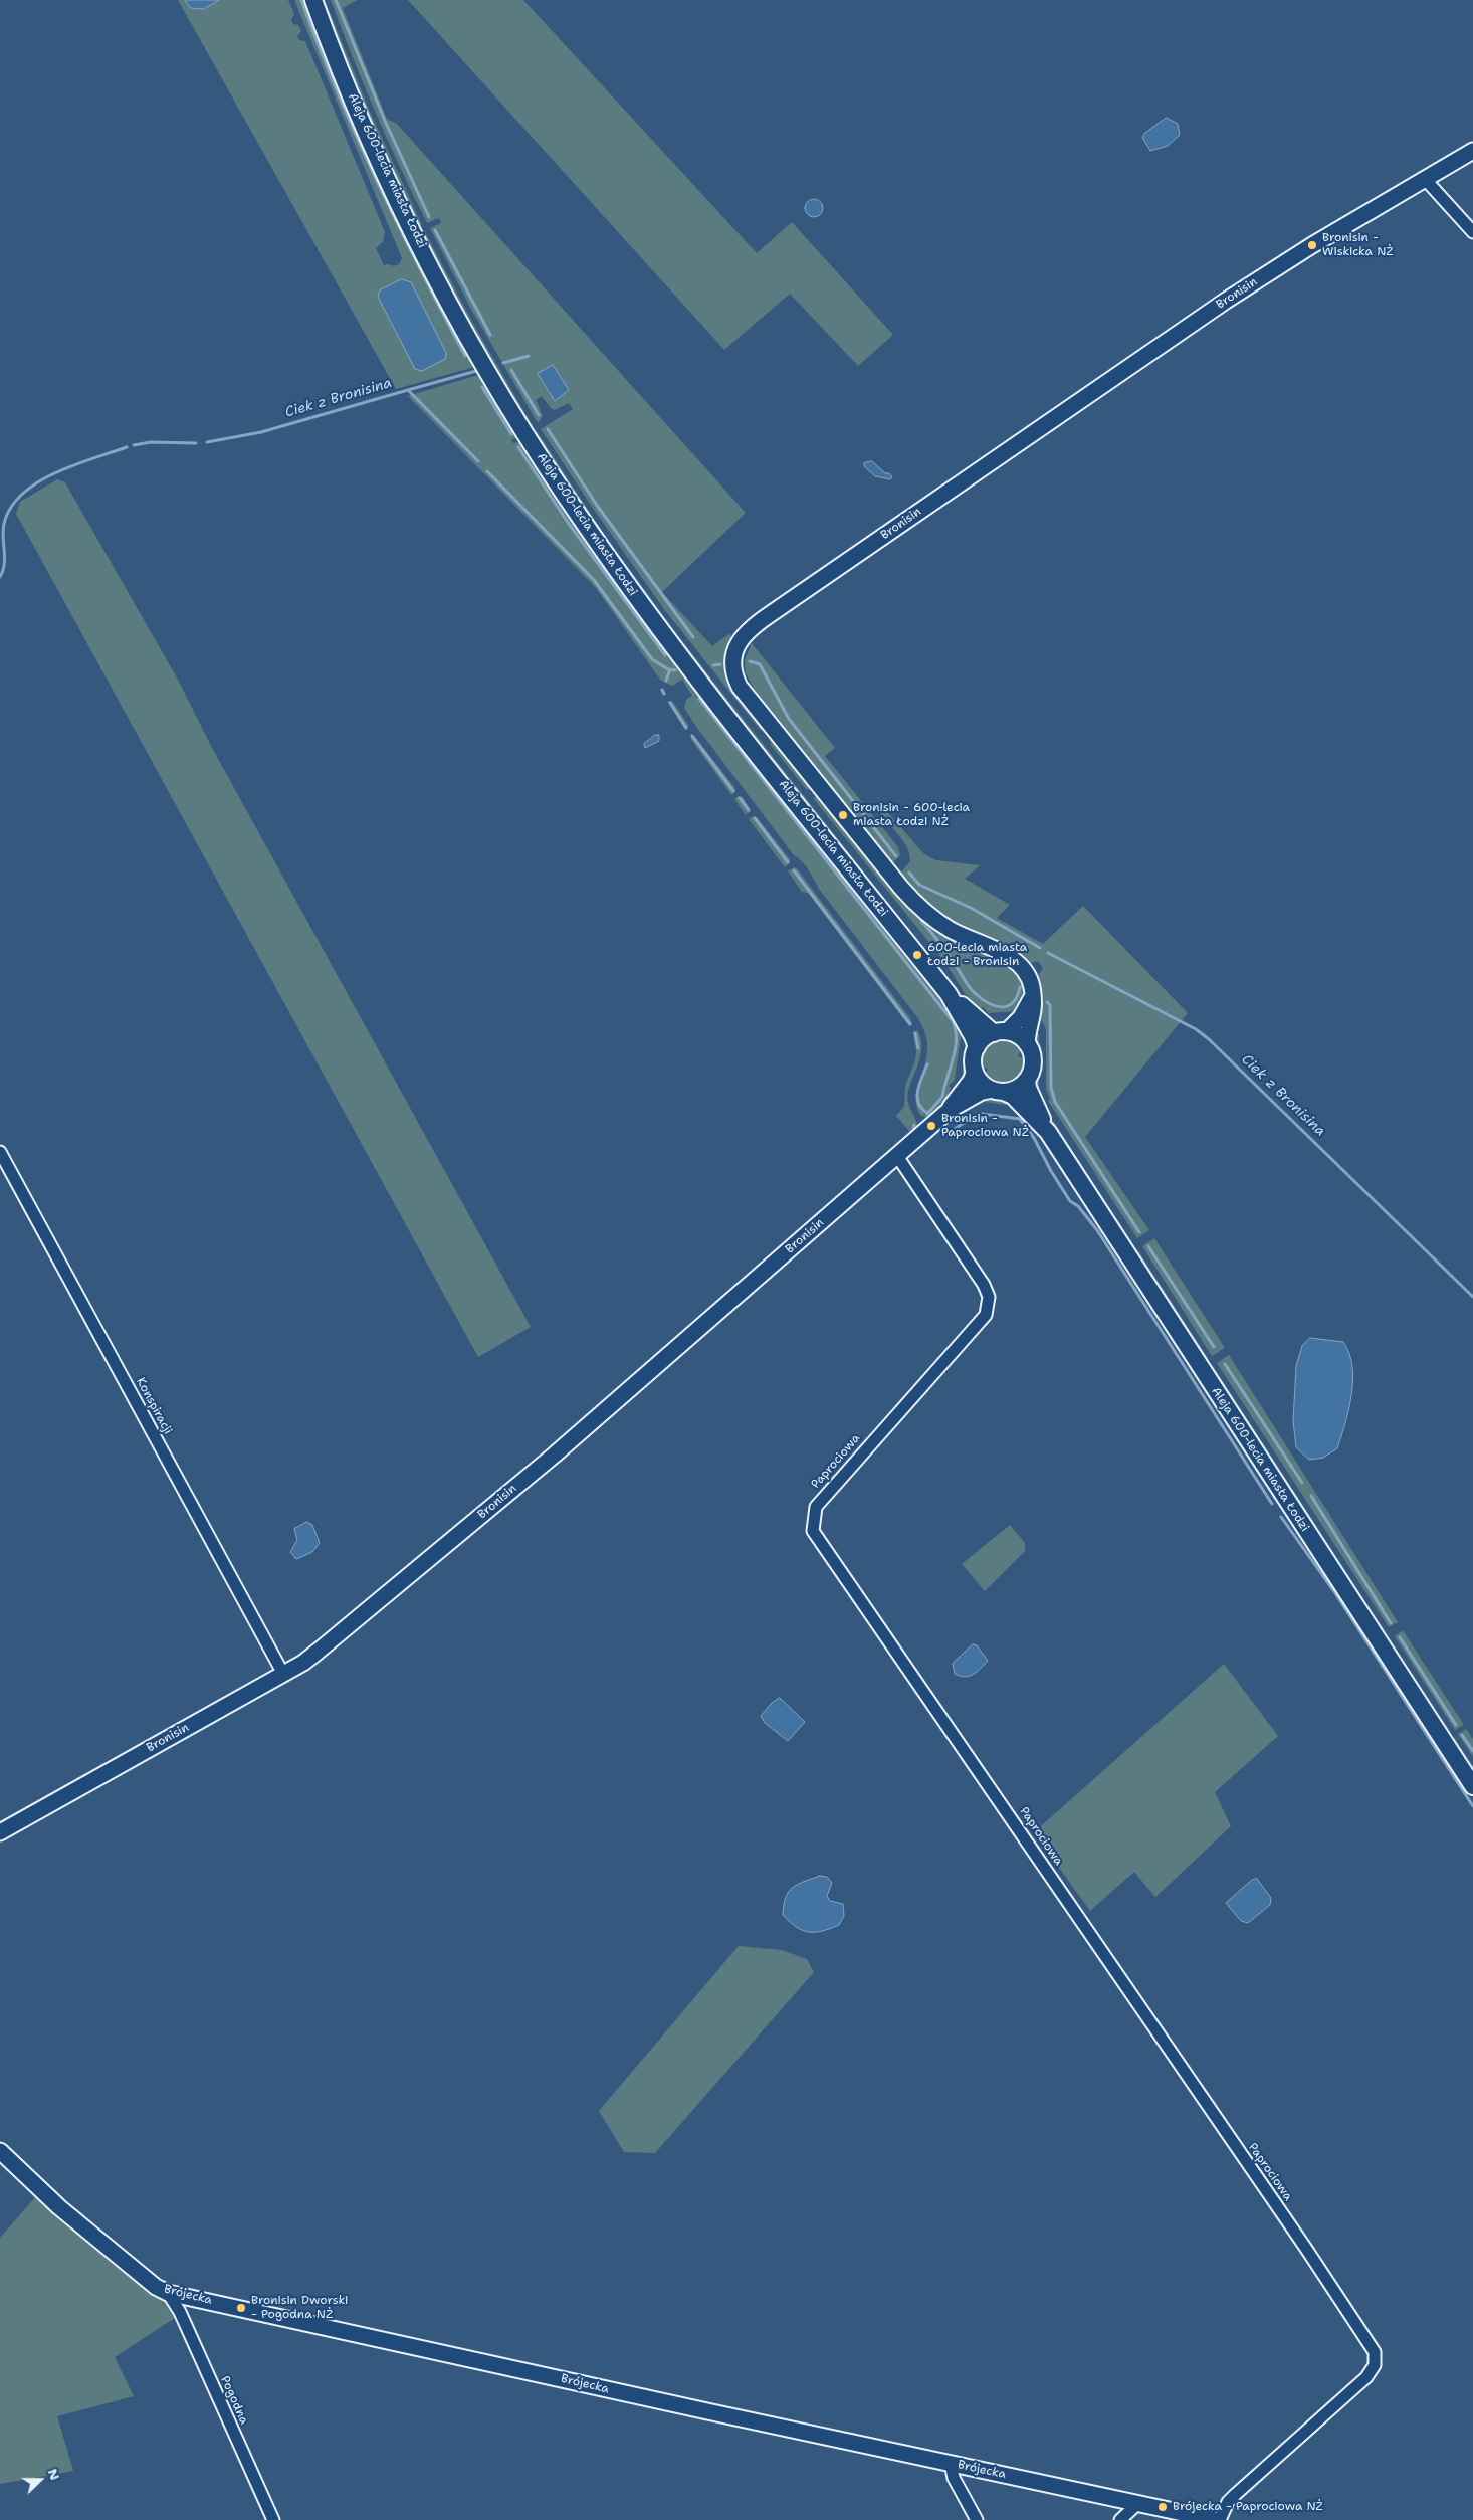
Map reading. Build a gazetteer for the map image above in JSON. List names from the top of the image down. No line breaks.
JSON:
{"streets":{"main road":["Aleja 600-lecia miasta Łodzi"],"street":["Bronisin","Konspiracji","Paprociowa","Brójecka","Pogodna"]},"crossings":[["Aleja 600-lecia miasta Łodzi","Bronisin"],["Bronisin","Konspiracji"],["Bronisin","Paprociowa"],["Brójecka","Pogodna"]],"water":["Ciek z Bronisina"],"places":["Bronisin - Wiskicka NŻ","Bronisin - 600-lecia miasta Łodzi NŻ","600-lecia miasta Łodzi - Bronisin","Bronisin - Paprociowa NŻ","Bronisin Dworski - Pogodna NŻ","Brójecka - Paprociowa NŻ"],"north":"right"}
